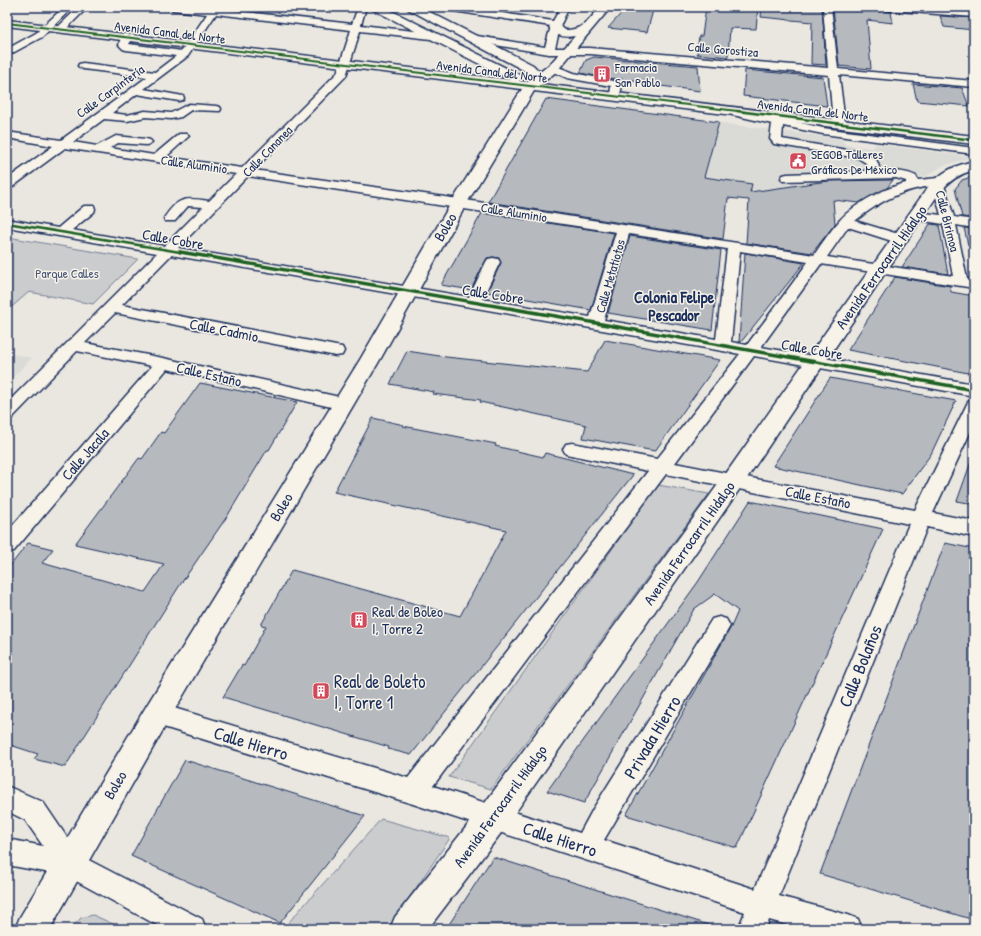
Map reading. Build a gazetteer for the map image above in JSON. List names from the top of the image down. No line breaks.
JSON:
{"streets":{"main road":["Avenida Canal del Norte","Boleo","Avenida Ferrocarril Hidalgo"],"street":["Calle Gorostiza","Calle Carpintería","Calle Cananea","Calle Aluminio","Calle Birimoa","Calle Cobre","Calle Metatiotos","Calle Cadmio","Calle Estaño","Calle Jacala","Calle Bolaños","Privada Hierro","Calle Hierro"]},"crossings":[["Avenida Canal del Norte","Calle Carpintería"],["Avenida Canal del Norte","Calle Cananea"],["Avenida Canal del Norte","Boleo"],["Calle Carpintería","Calle Aluminio"],["Calle Cananea","Calle Aluminio"],["Calle Cananea","Calle Cobre"],["Calle Cananea","Calle Cadmio"],["Calle Cananea","Calle Estaño"],["Calle Aluminio","Calle Birimoa"],["Calle Aluminio","Boleo"],["Calle Aluminio","Avenida Ferrocarril Hidalgo"],["Calle Aluminio","Calle Metatiotos"],["Calle Birimoa","Avenida Ferrocarril Hidalgo"],["Boleo","Calle Cobre"],["Boleo","Calle Estaño"],["Boleo","Calle Hierro"],["Calle Cobre","Avenida Ferrocarril Hidalgo"],["Calle Cobre","Calle Metatiotos"],["Avenida Ferrocarril Hidalgo","Calle Estaño"],["Avenida Ferrocarril Hidalgo","Calle Hierro"],["Calle Estaño","Calle Jacala"],["Calle Estaño","Calle Bolaños"],["Calle Bolaños","Calle Hierro"],["Privada Hierro","Calle Hierro"]],"districts":["Colonia Felipe Pescador"],"parks":["Parque Calles"],"places":{"building":["Farmacia San Pablo","Real de Boleo I, Torre 2","Real de Boleto I, Torre 1"],"public building":["SEGOB Talleres Gráficos De México"]}}
